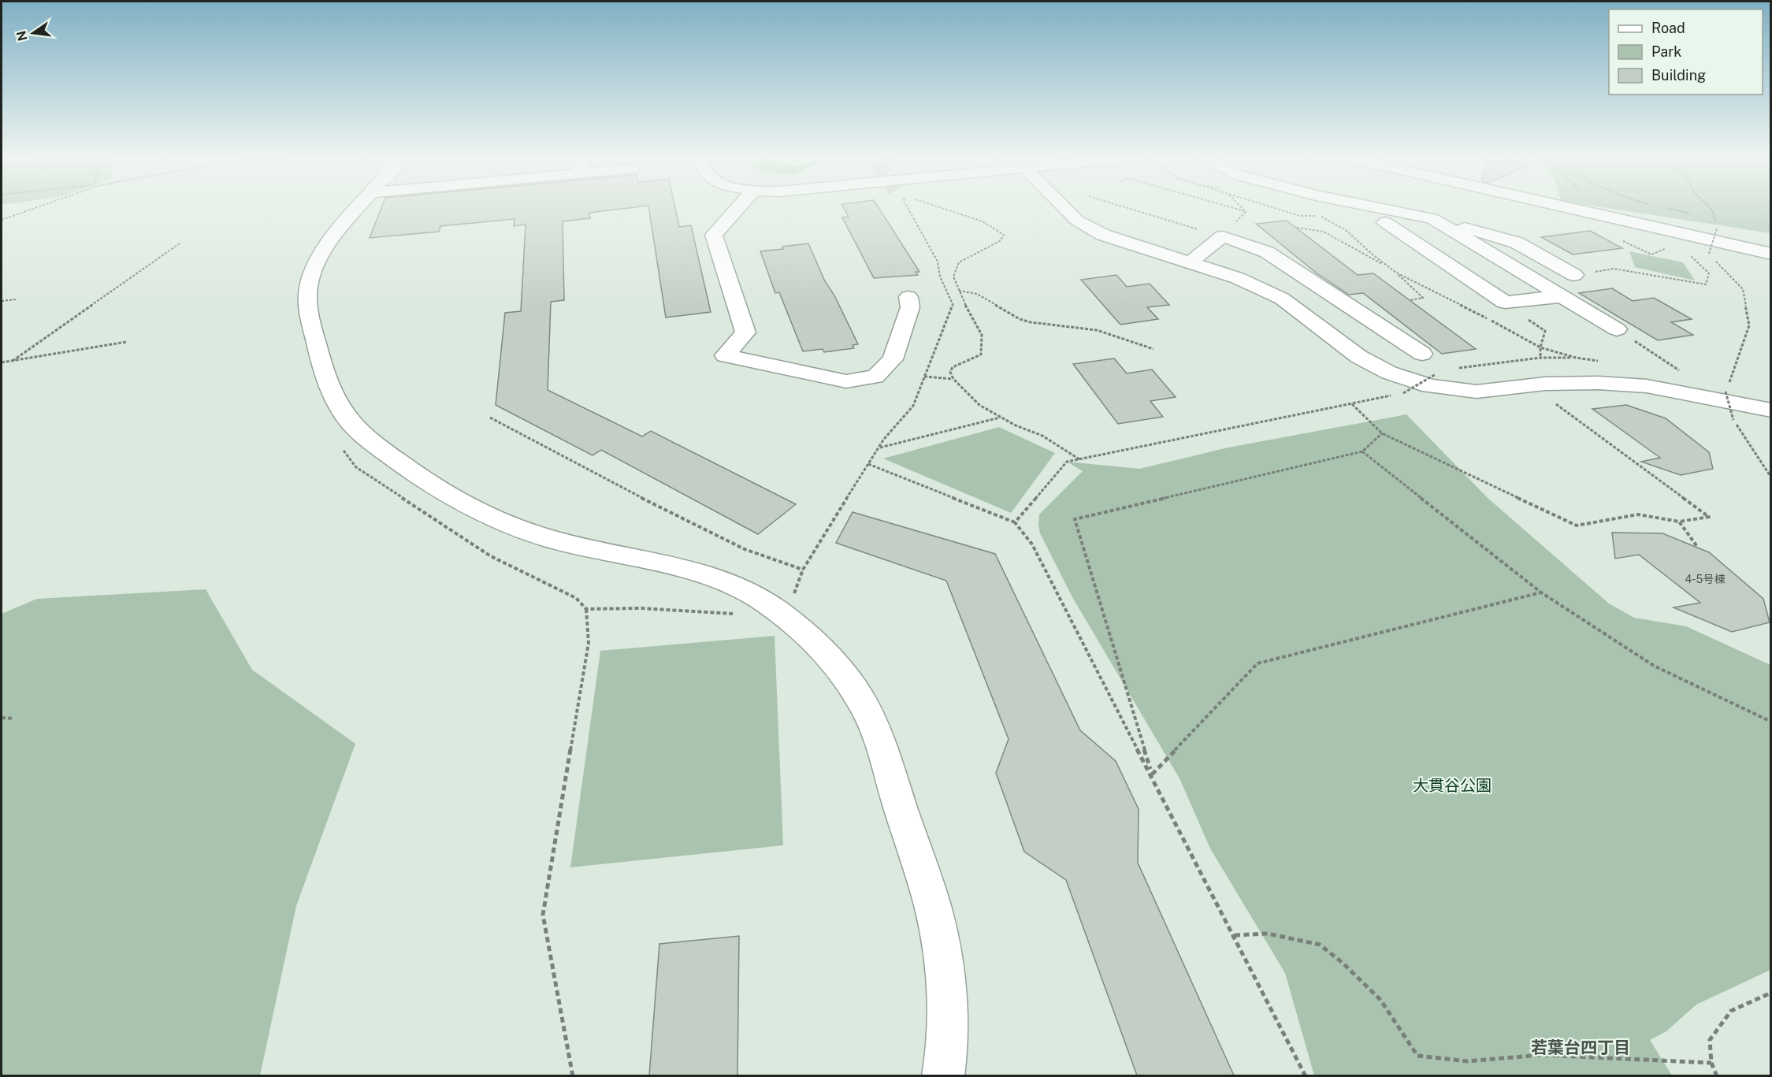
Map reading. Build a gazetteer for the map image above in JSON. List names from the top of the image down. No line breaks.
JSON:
{"districts":["若葉台四丁目"],"parks":["大貫谷公園"],"house_numbers":["4-5号棟"],"legend":["Road","Park","Building"],"north":"left"}
